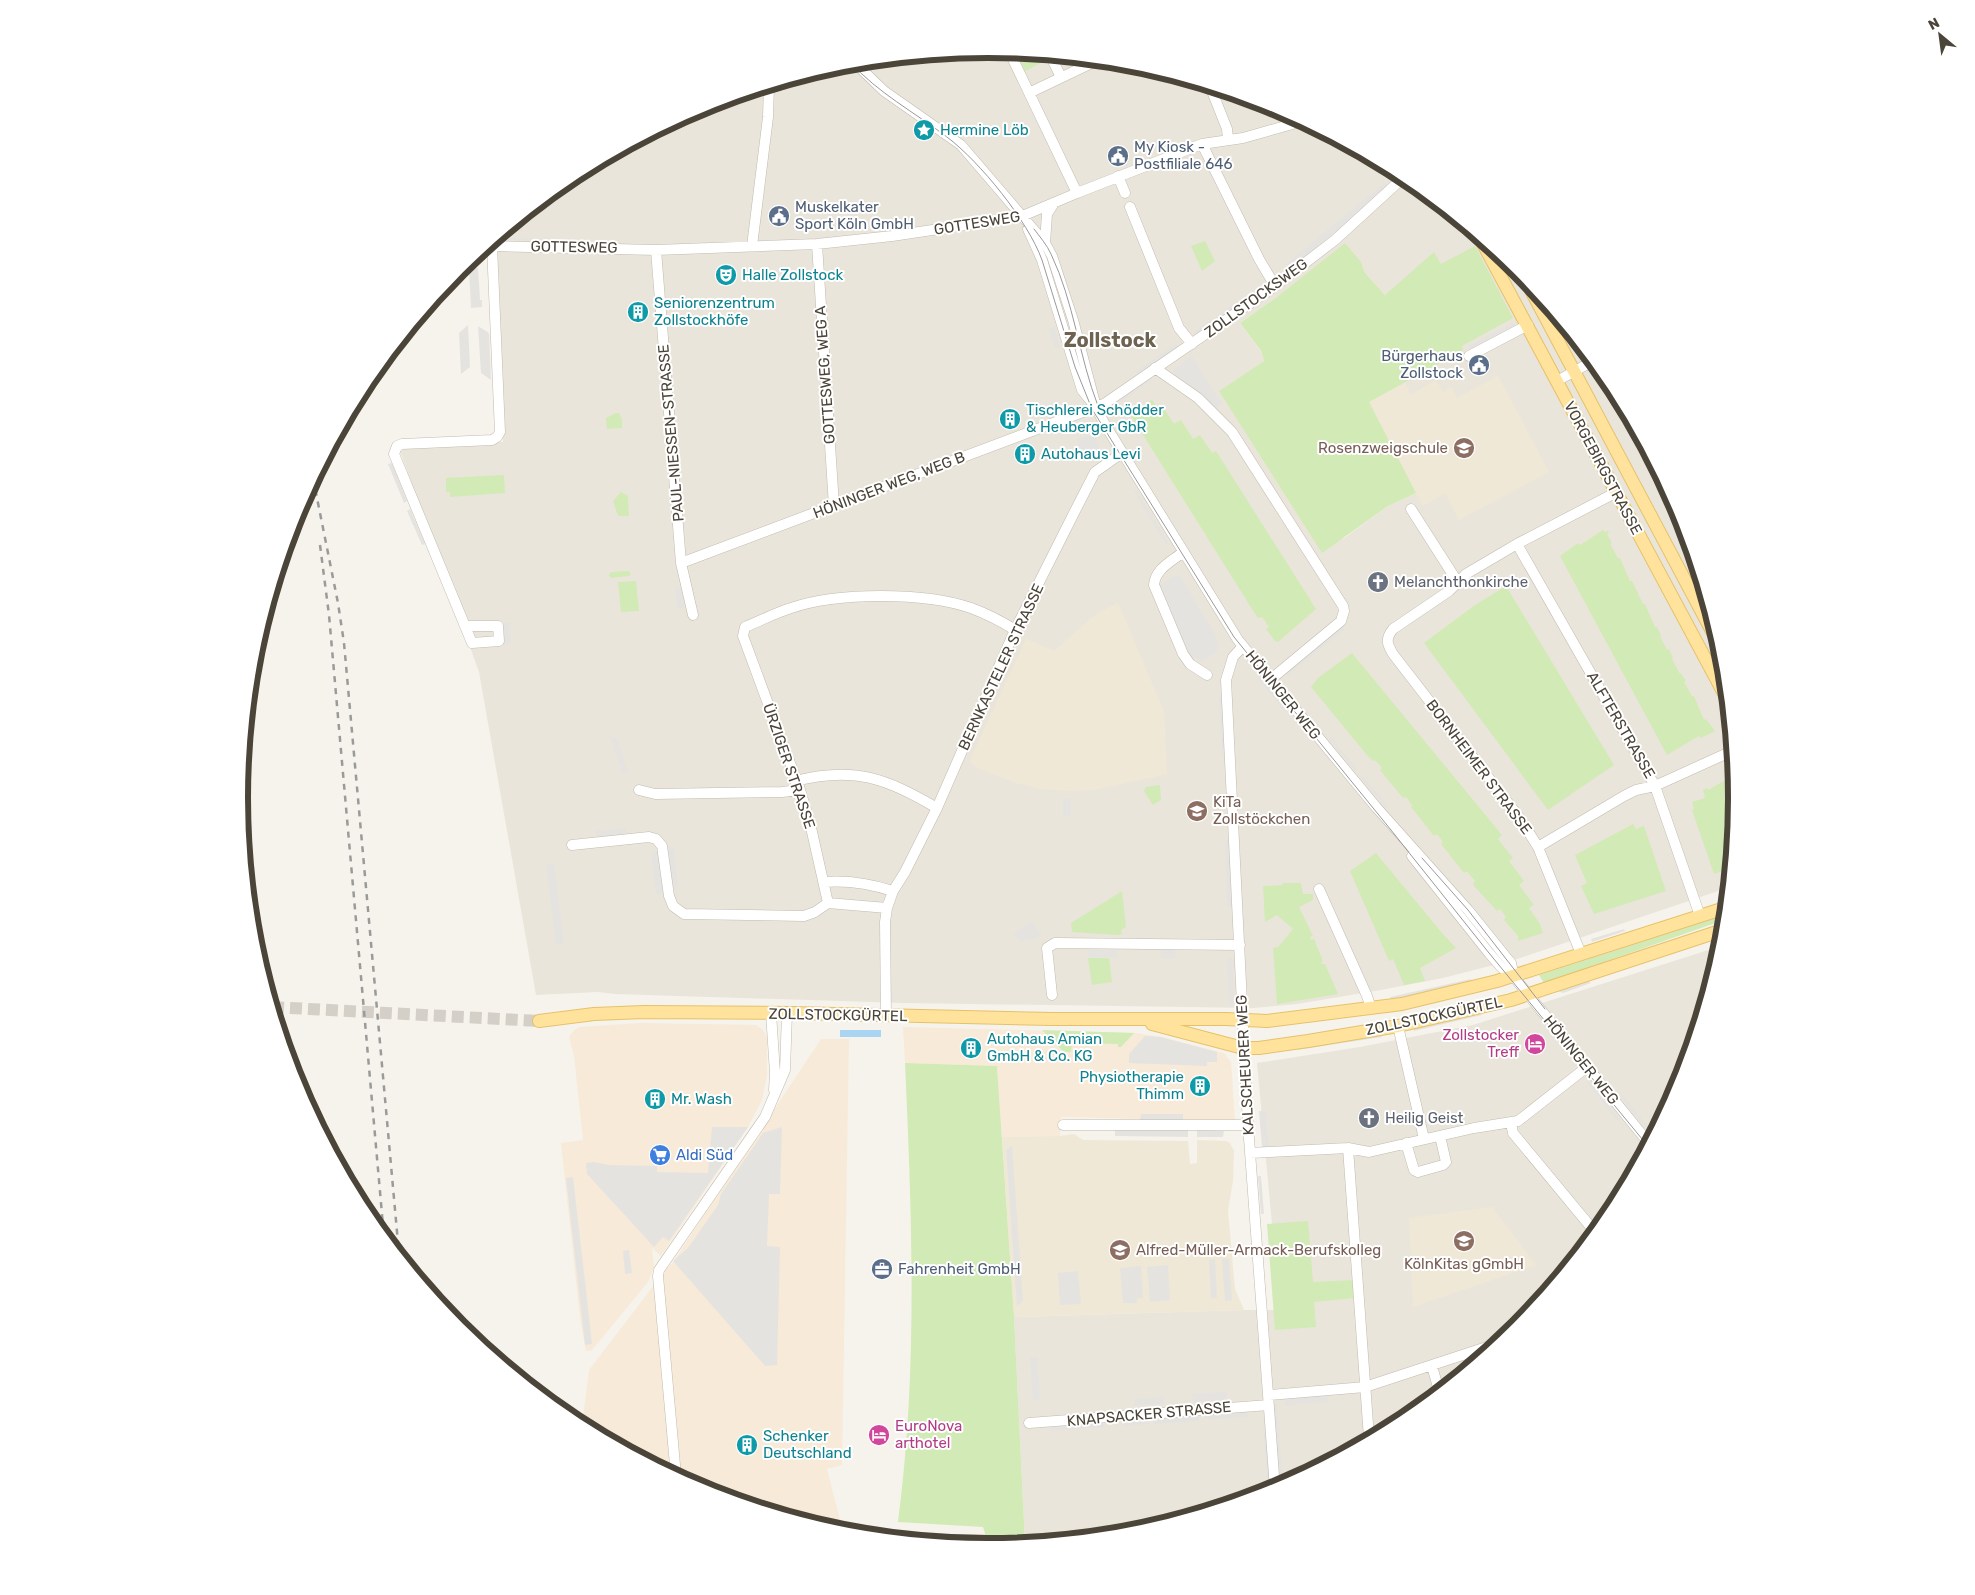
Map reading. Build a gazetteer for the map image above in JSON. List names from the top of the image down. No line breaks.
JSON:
{"streets":{"main road":["VORGEBIRGSTRASSE","ZOLLSTOCKGÜRTEL"],"street":["GOTTESWEG","ZOLLSTOCKSWEG","GOTTESWEG, WEG A","PAUL-NIESSEN-STRASSE","HÖNINGER WEG, WEG B","BERNKASTELER STRASSE","HÖNINGER WEG","ALFTERSTRASSE","ÜRZIGER STRASSE","BORNHEIMER STRASSE","KALSCHEURER WEG","KNAPSACKER STRASSE"]},"crossings":[["GOTTESWEG","GOTTESWEG, WEG A"],["GOTTESWEG","PAUL-NIESSEN-STRASSE"],["GOTTESWEG","HÖNINGER WEG"],["ZOLLSTOCKSWEG","HÖNINGER WEG, WEG B"],["ZOLLSTOCKSWEG","HÖNINGER WEG"],["GOTTESWEG, WEG A","HÖNINGER WEG, WEG B"],["PAUL-NIESSEN-STRASSE","HÖNINGER WEG, WEG B"],["HÖNINGER WEG, WEG B","HÖNINGER WEG"],["BERNKASTELER STRASSE","HÖNINGER WEG"],["BERNKASTELER STRASSE","ÜRZIGER STRASSE"],["BERNKASTELER STRASSE","ZOLLSTOCKGÜRTEL"],["HÖNINGER WEG","ZOLLSTOCKGÜRTEL"],["HÖNINGER WEG","KALSCHEURER WEG"],["ALFTERSTRASSE","ZOLLSTOCKGÜRTEL"],["BORNHEIMER STRASSE","ZOLLSTOCKGÜRTEL"],["ZOLLSTOCKGÜRTEL","KALSCHEURER WEG"],["KALSCHEURER WEG","KNAPSACKER STRASSE"]],"districts":["Zollstock"],"places":{"place":["Hermine Löb"],"public building":["My Kiosk - Postfiliale 646","Muskelkater Sport Köln GmbH","Bürgerhaus Zollstock"],"theatre":["Halle Zollstock"],"building":["Seniorenzentrum Zollstockhöfe","Tischlerei Schödder & Heuberger GbR","Autohaus Levi","Autohaus Amian GmbH & Co. KG","Physiotherapie Thimm","Mr. Wash","Schenker Deutschland"],"school or university":["Rosenzweigschule","KiTa Zollstöckchen","KölnKitas gGmbH","Alfred-Müller-Armack-Berufskolleg"],"church":["Melanchthonkirche","Heilig Geist"],"hotel":["Zollstocker Treff","EuroNova arthotel"],"supermarket":["Aldi Süd"],"office":["Fahrenheit GmbH"]},"north":"top left"}
